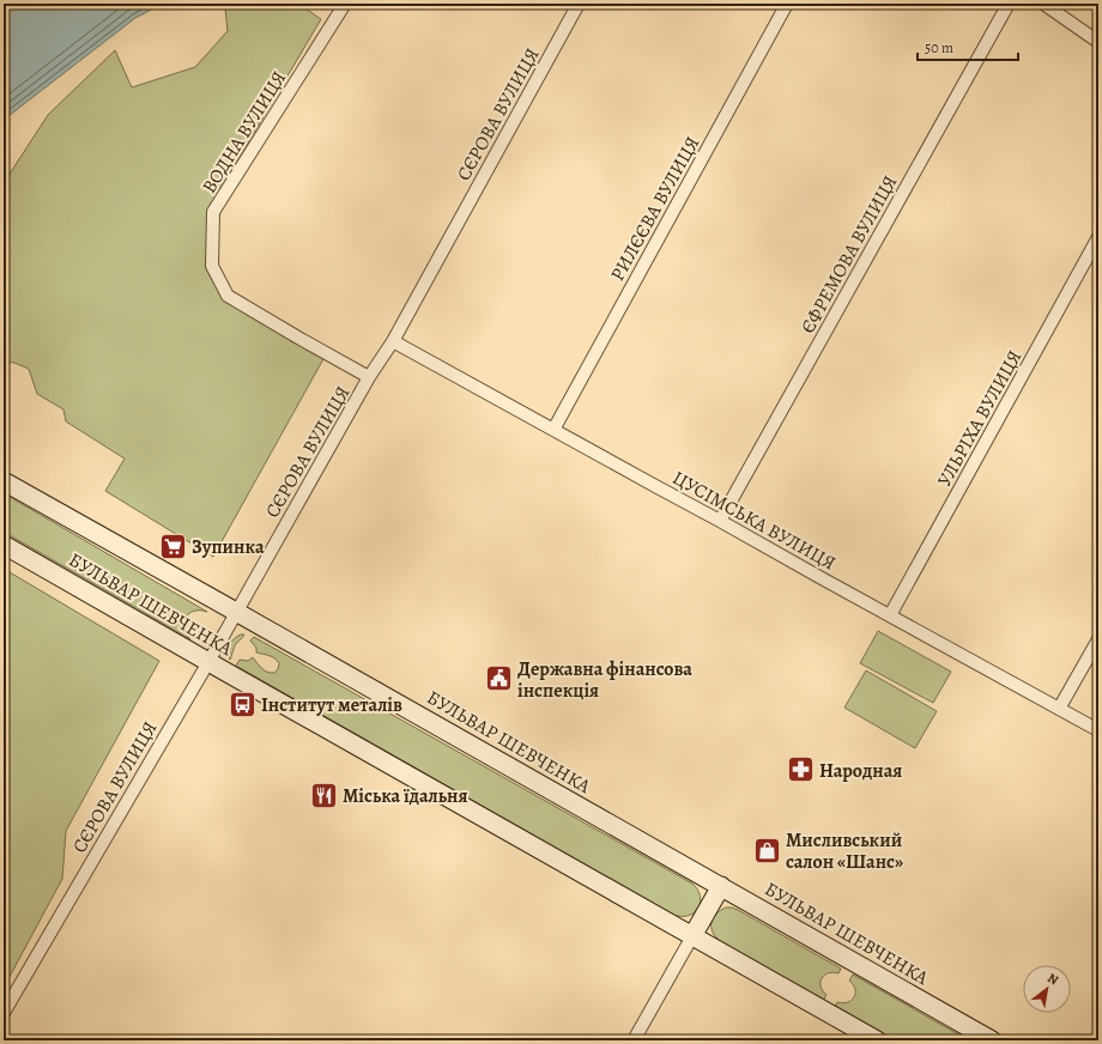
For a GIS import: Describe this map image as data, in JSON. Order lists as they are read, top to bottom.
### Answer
{
  "streets": {
    "main road": ["БУЛЬВАР ШЕВЧЕНКА"],
    "street": [
      "СЄРОВА ВУЛИЦЯ",
      "ВОДНА ВУЛИЦЯ",
      "РИЛЄЄВА ВУЛИЦЯ",
      "ЄФРЕМОВА ВУЛИЦЯ",
      "УЛЬРІХА ВУЛИЦЯ",
      "ЦУСІМСЬКА ВУЛИЦЯ"
    ]
  },
  "crossings": [
    ["СЄРОВА ВУЛИЦЯ", "ВОДНА ВУЛИЦЯ"],
    ["СЄРОВА ВУЛИЦЯ", "ЦУСІМСЬКА ВУЛИЦЯ"],
    ["СЄРОВА ВУЛИЦЯ", "БУЛЬВАР ШЕВЧЕНКА"],
    ["РИЛЄЄВА ВУЛИЦЯ", "ЦУСІМСЬКА ВУЛИЦЯ"],
    ["ЄФРЕМОВА ВУЛИЦЯ", "ЦУСІМСЬКА ВУЛИЦЯ"],
    ["УЛЬРІХА ВУЛИЦЯ", "ЦУСІМСЬКА ВУЛИЦЯ"]
  ],
  "places": {
    "supermarket": ["Зупинка"],
    "public building": ["Державна фінансова інспекція"],
    "bus stop": ["Інститут металів"],
    "pharmacy": ["Народная"],
    "restaurant": ["Міська їдальня"],
    "shop": ["Мисливський салон «Шанс»"]
  },
  "scale_bar": "50 m",
  "north": "top right"
}
